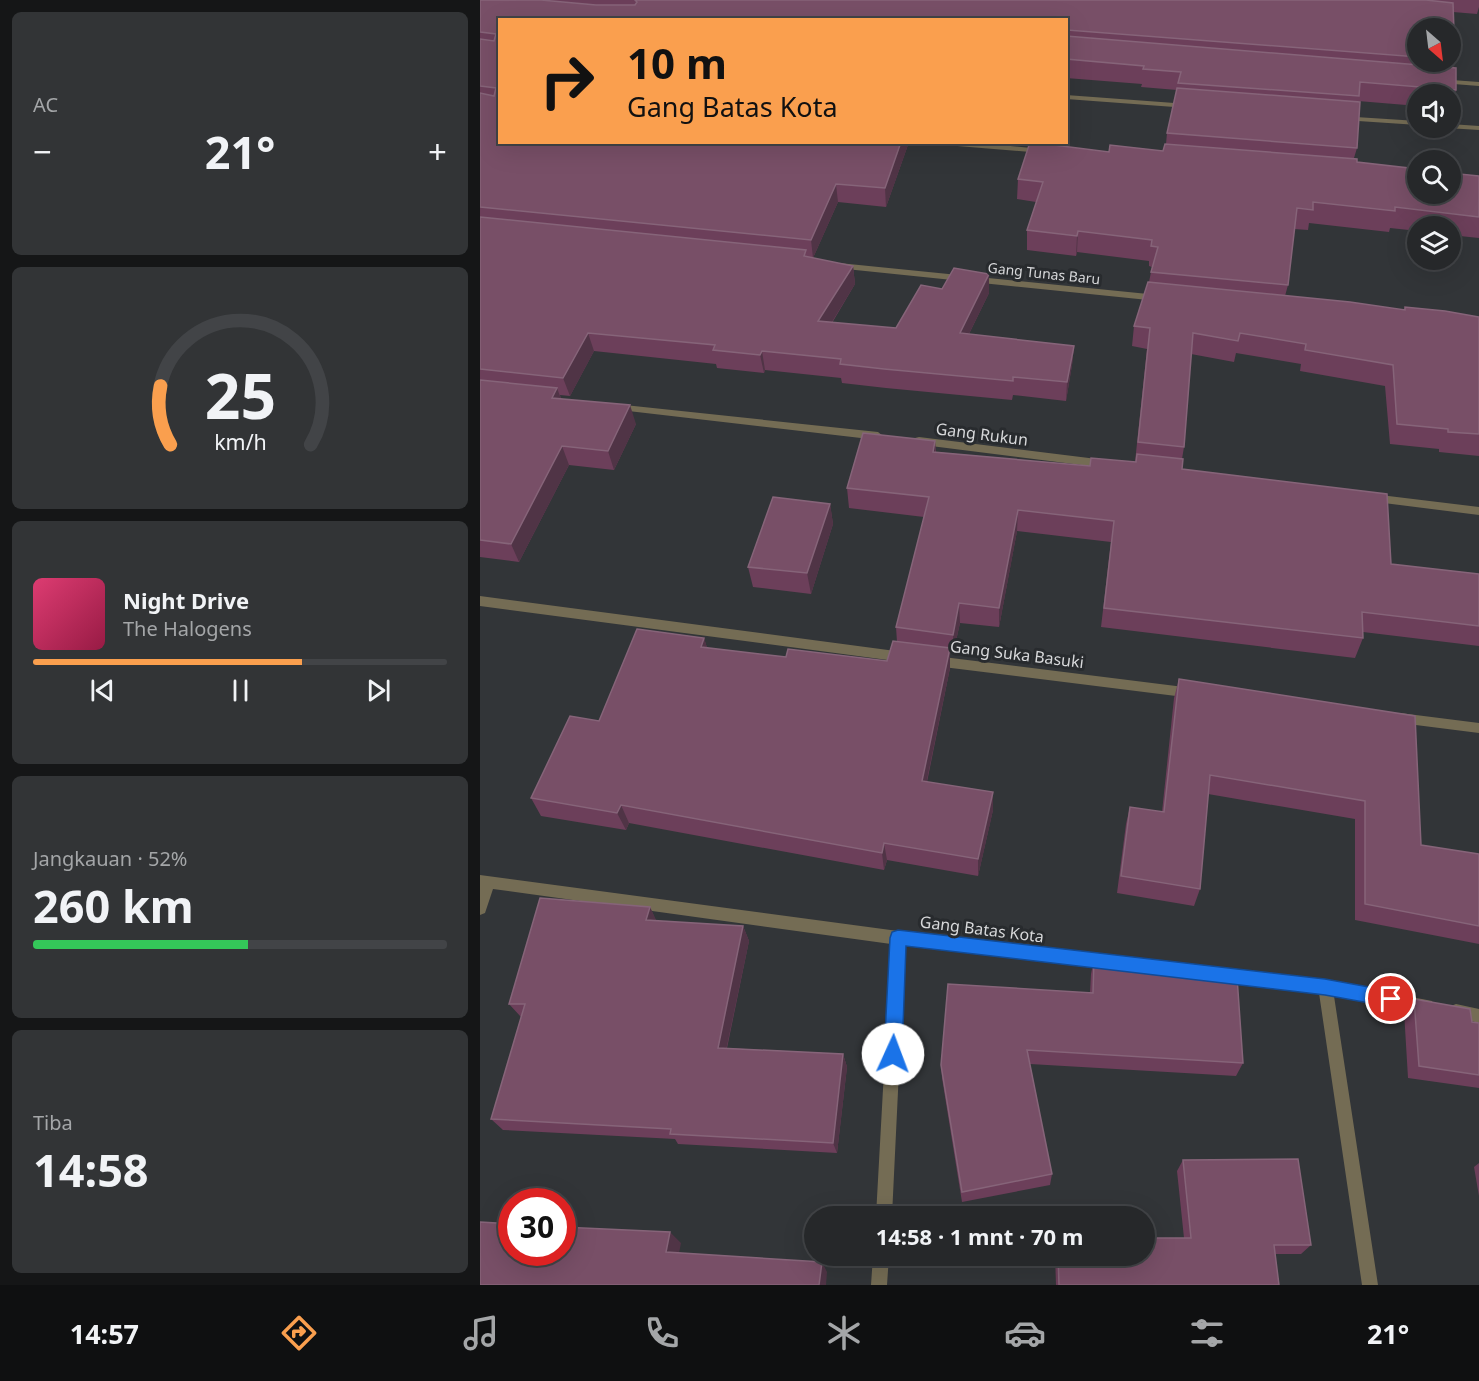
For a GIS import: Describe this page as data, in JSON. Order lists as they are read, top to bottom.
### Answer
{
  "streets": {
    "street": [
      "Gang Tunas Baru",
      "Gang Rukun",
      "Gang Suka Basuki",
      "Gang Batas Kota"
    ]
  },
  "north": "bottom right",
  "page": {
    "tile": [
      "AC",
      ["Jangkauan · 52%", "260 km"],
      ["Tiba", "14:58"]
    ],
    "turn": ["10 m", "Gang Batas Kota"],
    "heat": ["−", "21°", "+"],
    "song": ["Night Drive", "The Halogens"],
    "limit": "30",
    "trip": "14:58 · 1 mnt · 70 m",
    "tabs": ["14:57", "21°"],
    "gauge": ["25", "km/h"]
  }
}
